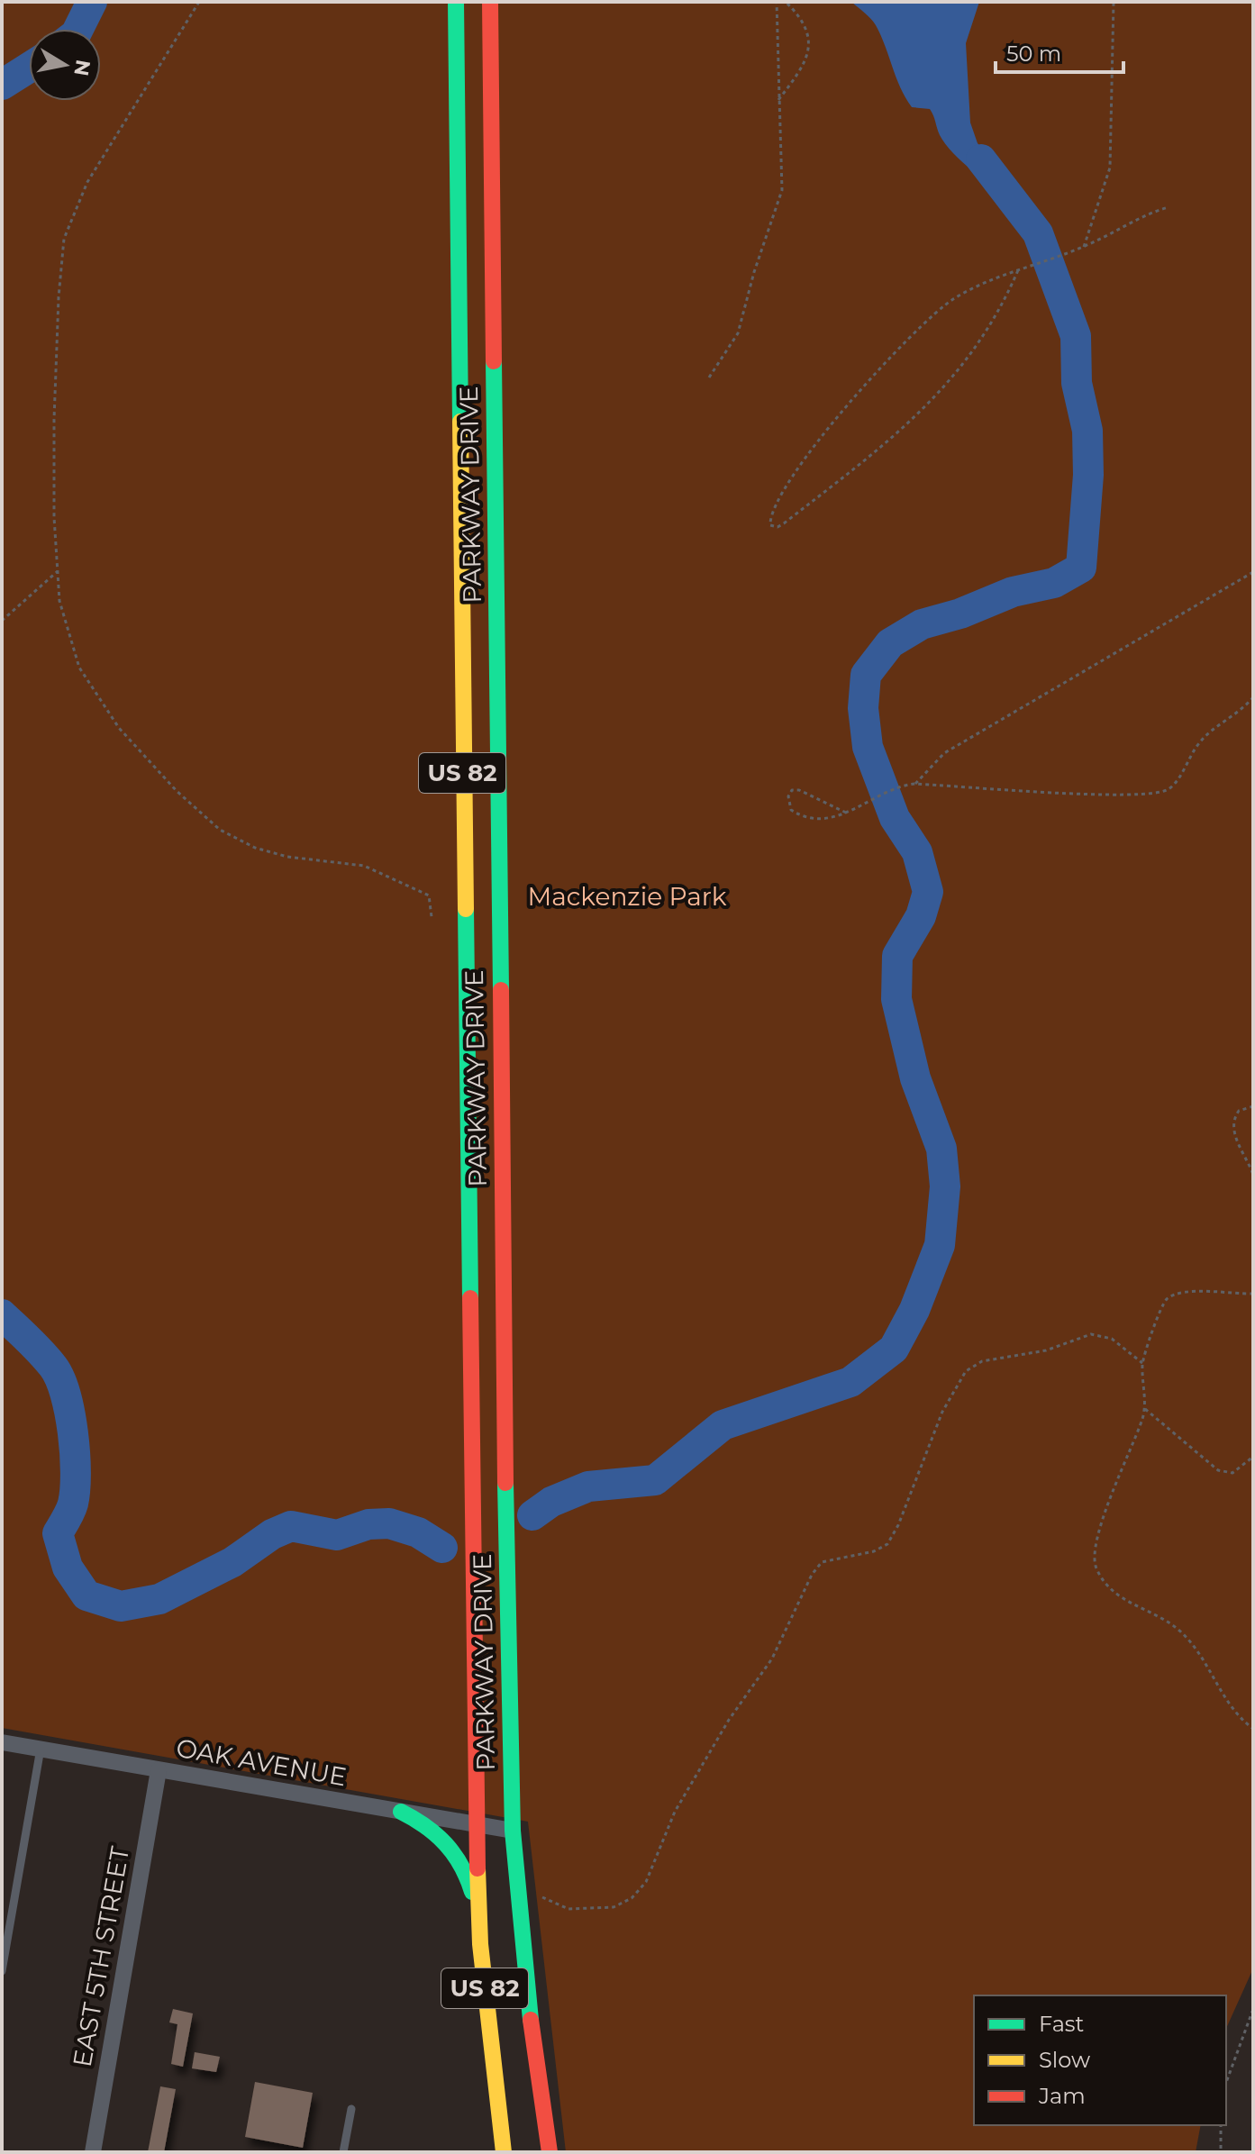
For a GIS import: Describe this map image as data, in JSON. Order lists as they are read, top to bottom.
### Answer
{
  "streets": {
    "highway": ["PARKWAY DRIVE", "US 82"],
    "street": ["OAK AVENUE", "EAST 5TH STREET"]
  },
  "crossings": [
    ["PARKWAY DRIVE", "OAK AVENUE"],
    ["OAK AVENUE", "EAST 5TH STREET"]
  ],
  "parks": ["Mackenzie Park"],
  "legend": ["Fast", "Slow", "Jam"],
  "scale_bar": "50 m",
  "north": "right"
}
